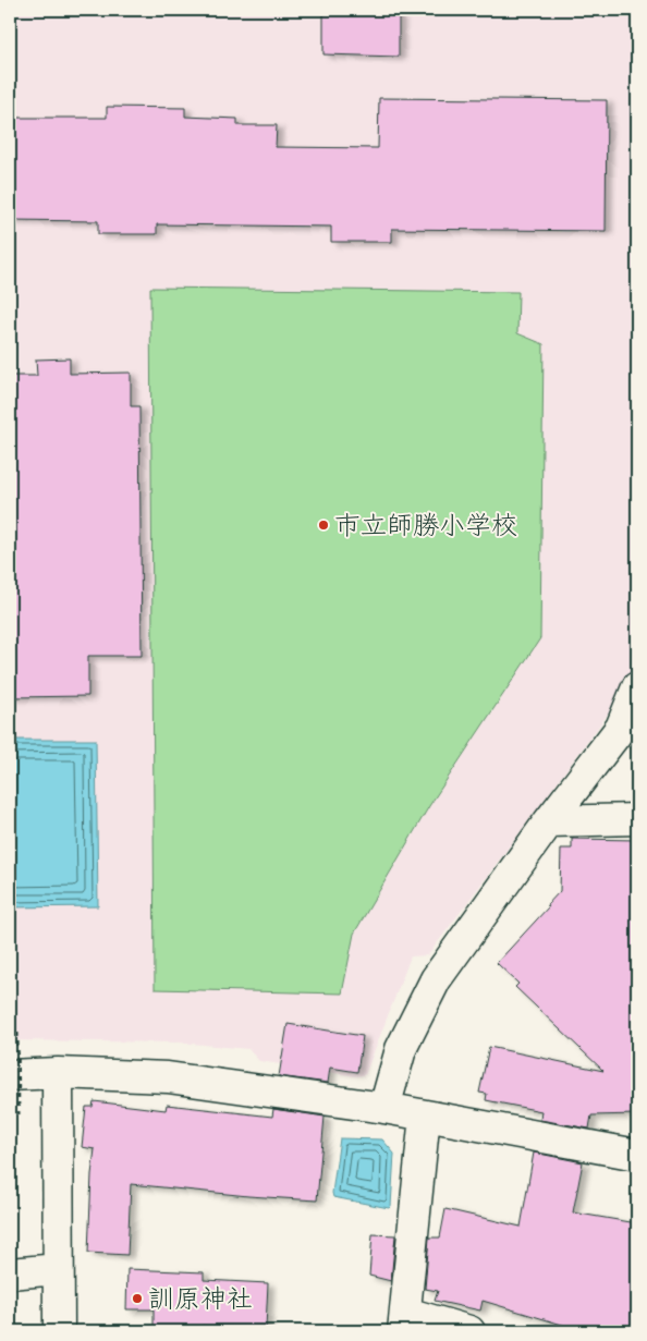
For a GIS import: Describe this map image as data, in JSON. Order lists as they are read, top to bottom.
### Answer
{
  "places": ["市立師勝小学校", "訓原神社"]
}
